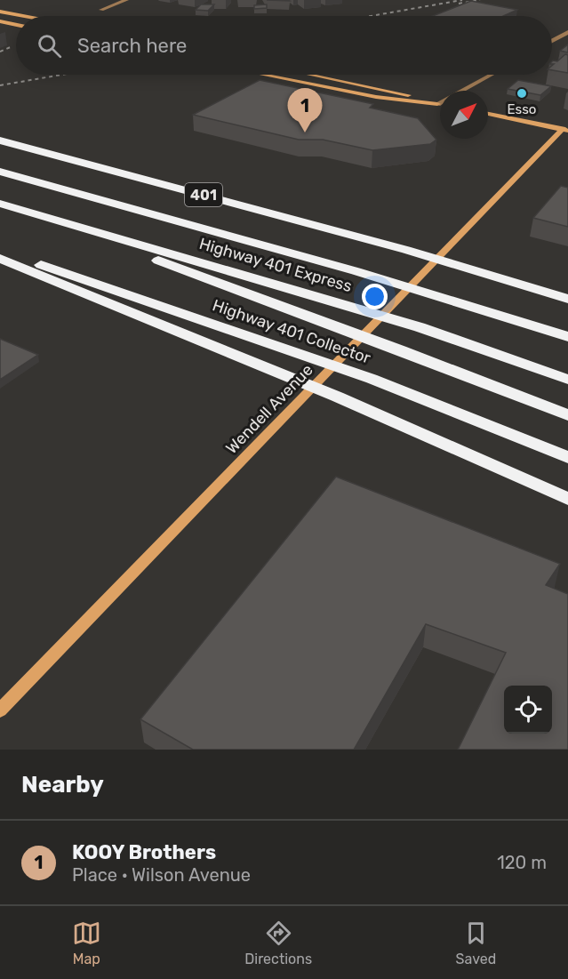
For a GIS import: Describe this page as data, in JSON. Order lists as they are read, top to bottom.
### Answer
{
  "streets": {
    "highway": ["401", "Highway 401 Express", "Highway 401 Collector"],
    "street": ["Wendell Avenue"]
  },
  "places": ["Esso"],
  "north": "top right",
  "page": {
    "search": "Search here",
    "pins": "1",
    "heading": "Nearby",
    "list": [
      {
        "mark": "1",
        "name": "KOOY Brothers",
        "note": "Place · Wilson Avenue",
        "value": "120 m"
      }
    ],
    "nav": ["Map", "Directions", "Saved"]
  }
}
